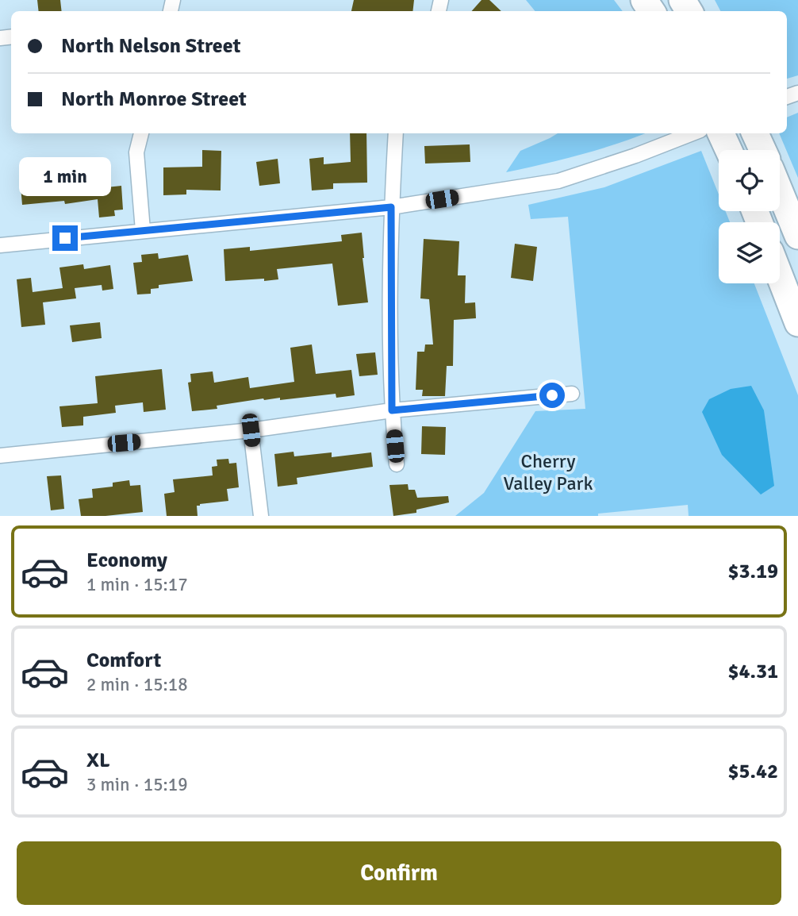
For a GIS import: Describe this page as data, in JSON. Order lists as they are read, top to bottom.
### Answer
{
  "parks": ["Cherry Valley Park"],
  "page": {
    "banner": ["North Nelson Street", "North Monroe Street"],
    "bubble": "1 min",
    "list": [
      {
        "name": "Economy",
        "note": "1 min · 15:17",
        "value": "$3.19"
      },
      {
        "name": "Comfort",
        "note": "2 min · 15:18",
        "value": "$4.31"
      },
      {
        "name": "XL",
        "note": "3 min · 15:19",
        "value": "$5.42"
      }
    ],
    "buttons": "Confirm"
  }
}
